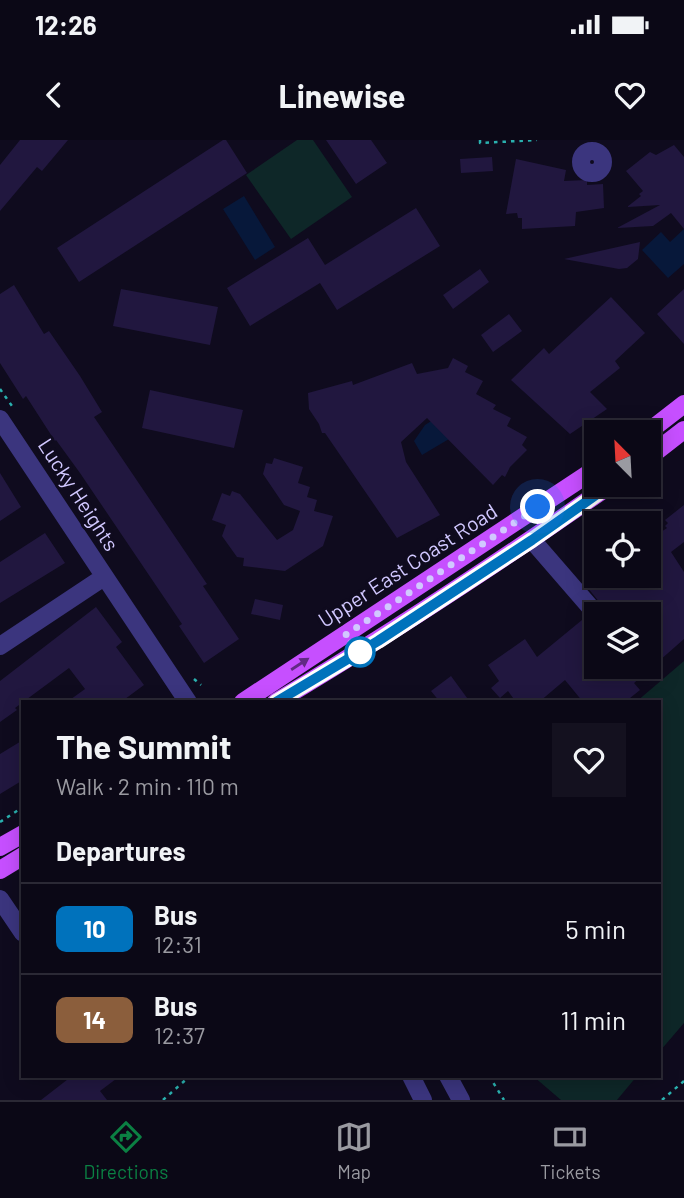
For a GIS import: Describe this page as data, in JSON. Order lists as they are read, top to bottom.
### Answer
{
  "streets": {
    "main road": ["Upper East Coast Road"],
    "street": ["Lucky Heights"]
  },
  "lines": ["bus line 10"],
  "north": "top left",
  "page": {
    "status": "12:26",
    "header": "Linewise",
    "heading": [
      ["The Summit", "Walk · 2 min · 110 m"],
      "Departures"
    ],
    "list": [
      {
        "mark": "10",
        "name": "Bus",
        "note": "12:31",
        "value": "5 min"
      },
      {
        "mark": "14",
        "name": "Bus",
        "note": "12:37",
        "value": "11 min"
      }
    ],
    "tabs": ["Directions", "Map", "Tickets"]
  }
}
